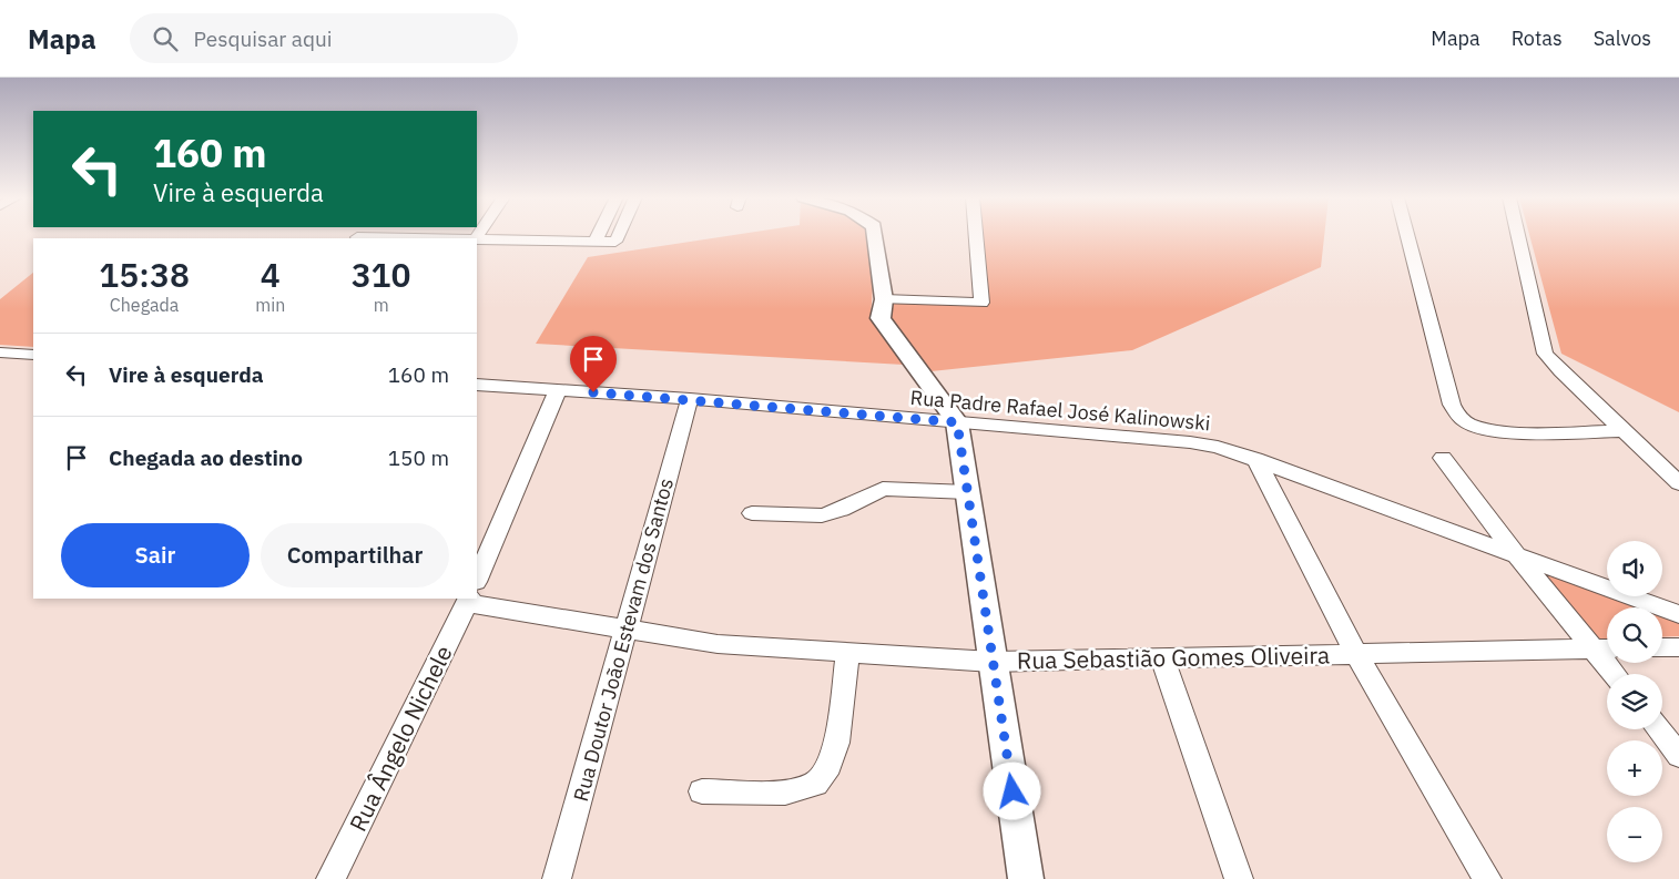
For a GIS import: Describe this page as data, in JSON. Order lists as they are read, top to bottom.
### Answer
{
  "streets": {
    "street": [
      "Rua Padre Rafael José Kalinowski",
      "Rua Doutor João Estevam dos Santos",
      "Rua Sebastião Gomes Oliveira",
      "Rua Ângelo Nichele"
    ]
  },
  "crossings": [
    ["Rua Padre Rafael José Kalinowski", "Rua Doutor João Estevam dos Santos"],
    ["Rua Padre Rafael José Kalinowski", "Rua Ângelo Nichele"],
    ["Rua Doutor João Estevam dos Santos", "Rua Sebastião Gomes Oliveira"]
  ],
  "page": {
    "header": "Mapa",
    "search": "Pesquisar aqui",
    "nav": ["Mapa", "Rotas", "Salvos"],
    "turn": ["160 m", "Vire à esquerda"],
    "eta": [
      "15:38",
      "Chegada",
      "4",
      "min",
      "310",
      "m"
    ],
    "list": [
      {
        "name": "Vire à esquerda",
        "value": "160 m"
      },
      {
        "name": "Chegada ao destino",
        "value": "150 m"
      }
    ],
    "buttons": ["Sair", "Compartilhar"],
    "map_buttons": ["+", "−"]
  }
}
